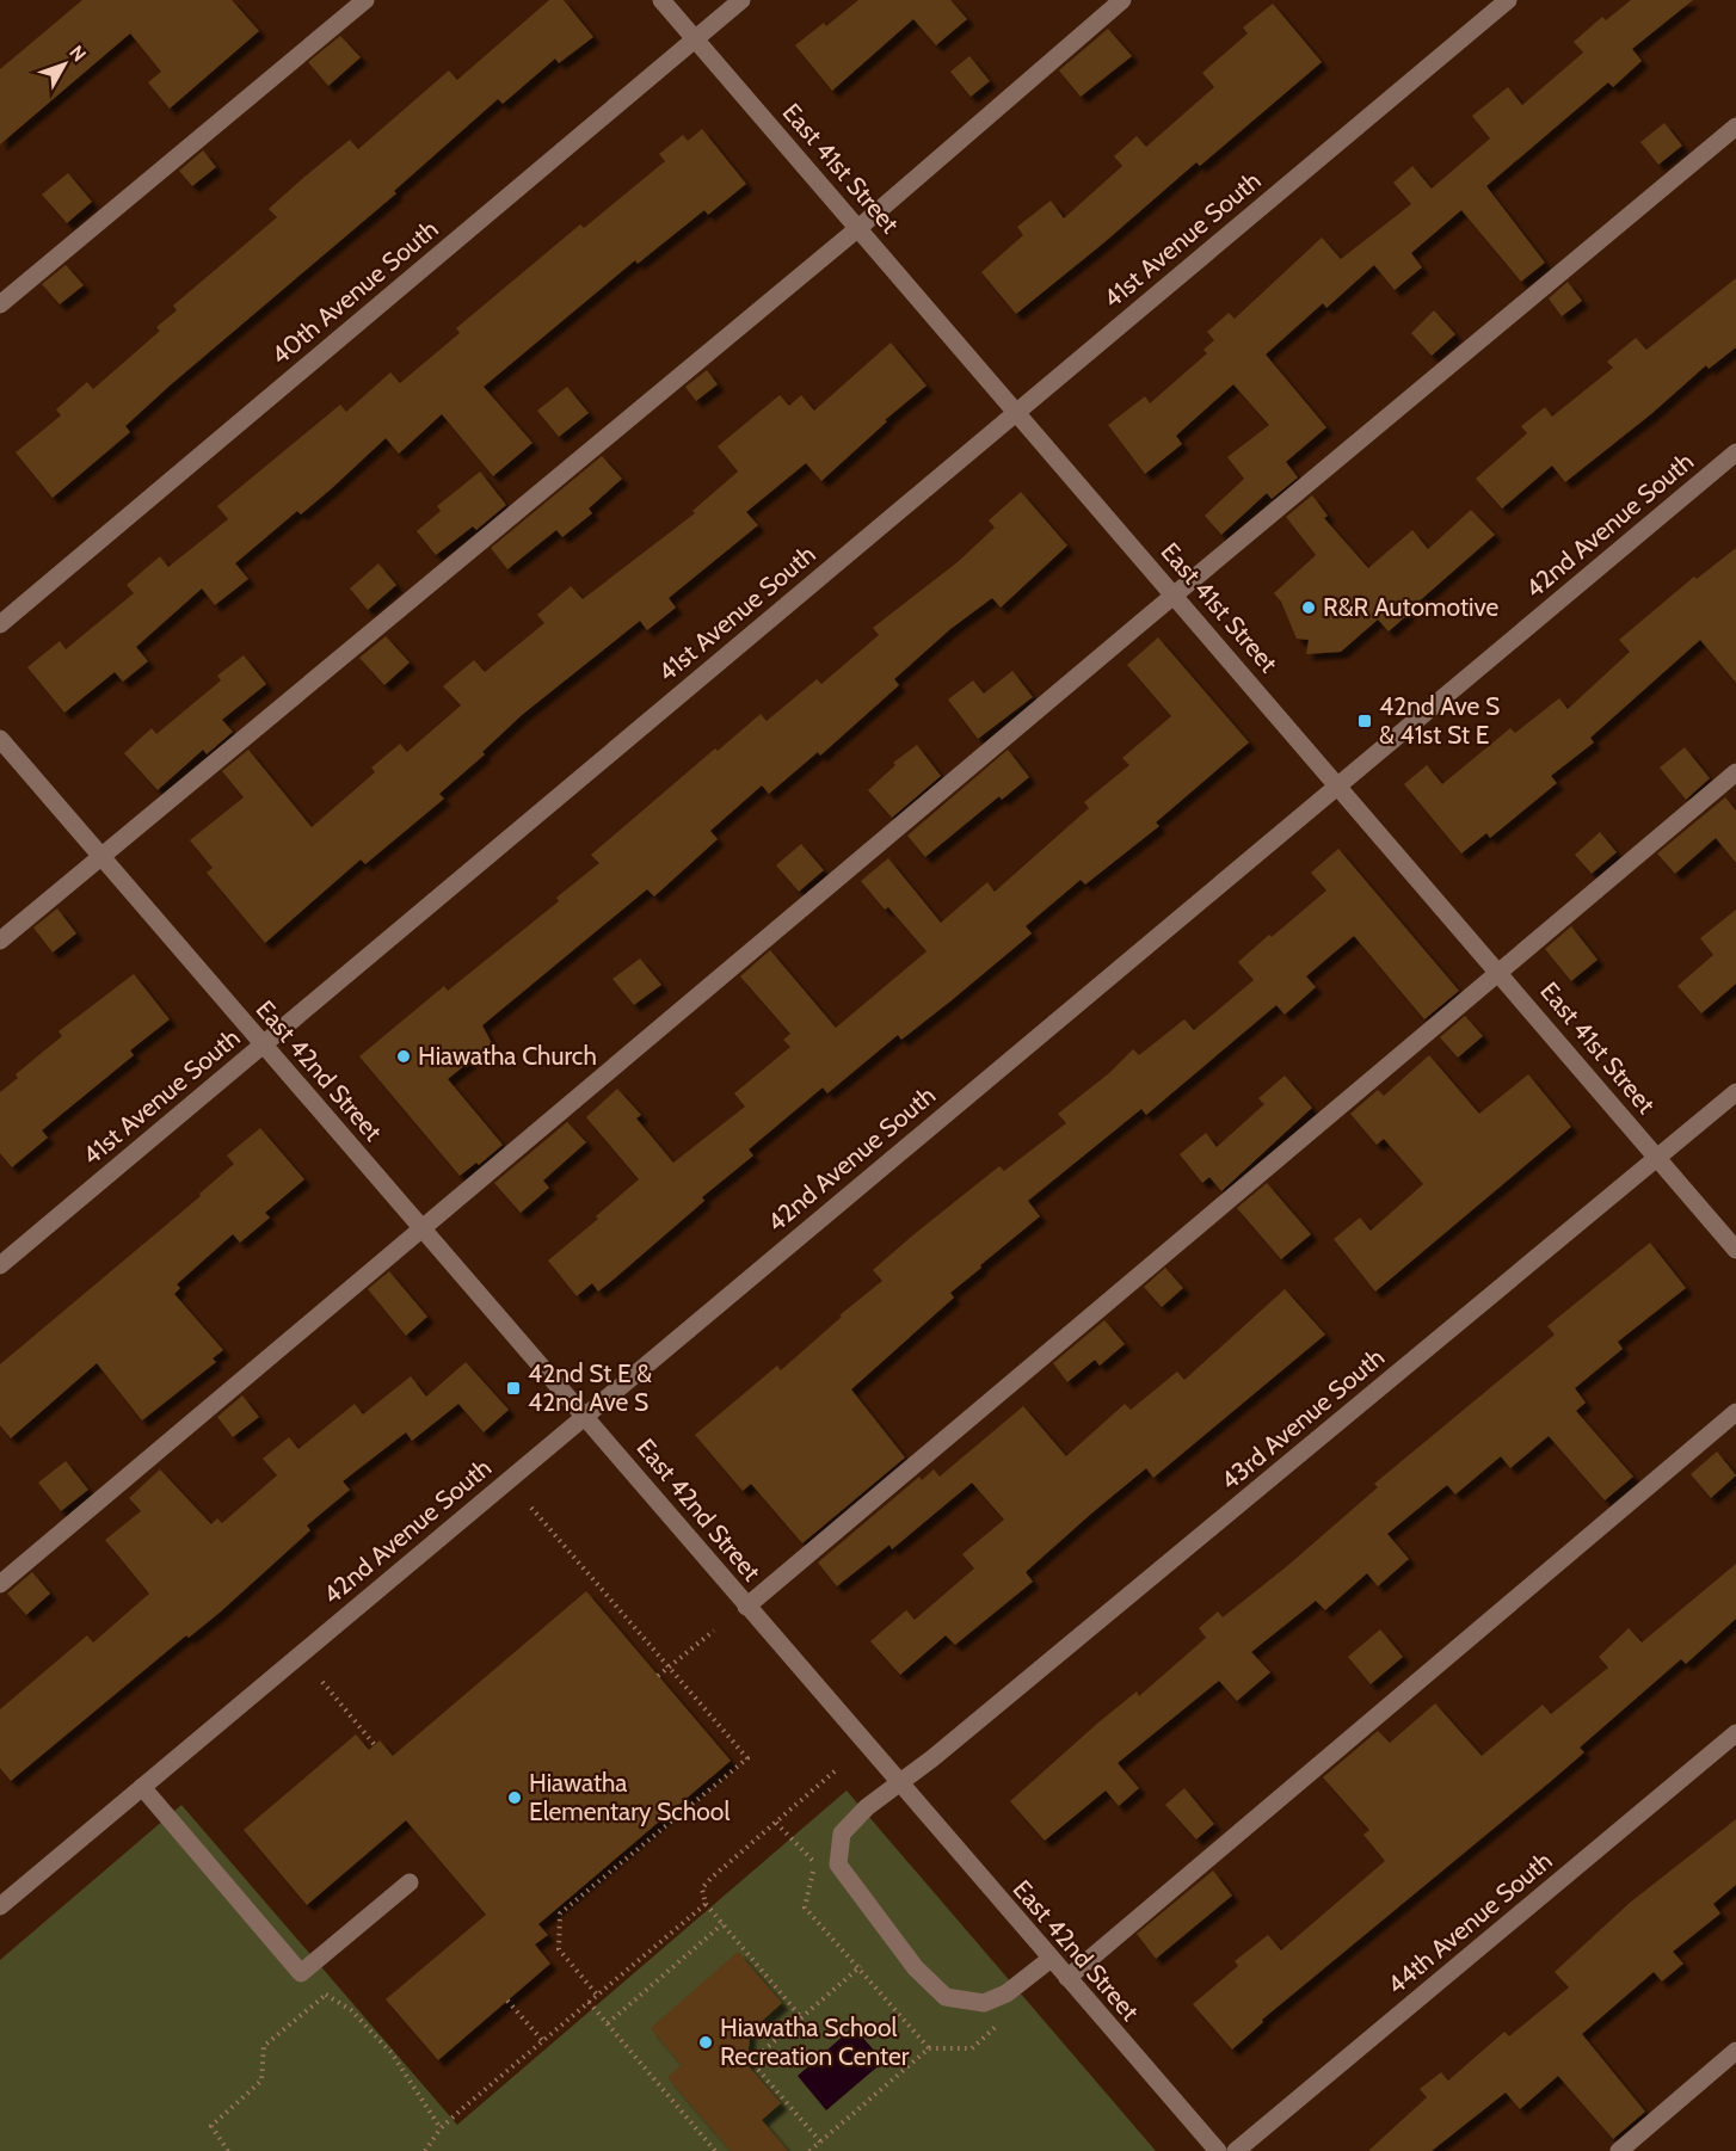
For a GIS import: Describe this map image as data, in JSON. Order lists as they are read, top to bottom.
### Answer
{
  "streets": {
    "street": [
      "East 41st Street",
      "41st Avenue South",
      "40th Avenue South",
      "42nd Avenue South",
      "East 42nd Street",
      "43rd Avenue South",
      "44th Avenue South"
    ]
  },
  "crossings": [
    ["East 41st Street", "41st Avenue South"],
    ["East 41st Street", "40th Avenue South"],
    ["East 41st Street", "42nd Avenue South"],
    ["East 41st Street", "43rd Avenue South"],
    ["41st Avenue South", "East 42nd Street"],
    ["42nd Avenue South", "East 42nd Street"],
    ["East 42nd Street", "43rd Avenue South"]
  ],
  "places": {
    "other": [
      "R&R Automotive",
      "Hiawatha Church",
      "Hiawatha Elementary School",
      "Hiawatha School Recreation Center"
    ],
    "transit": ["42nd Ave S & 41st St E", "42nd St E & 42nd Ave S"]
  },
  "north": "top right"
}
